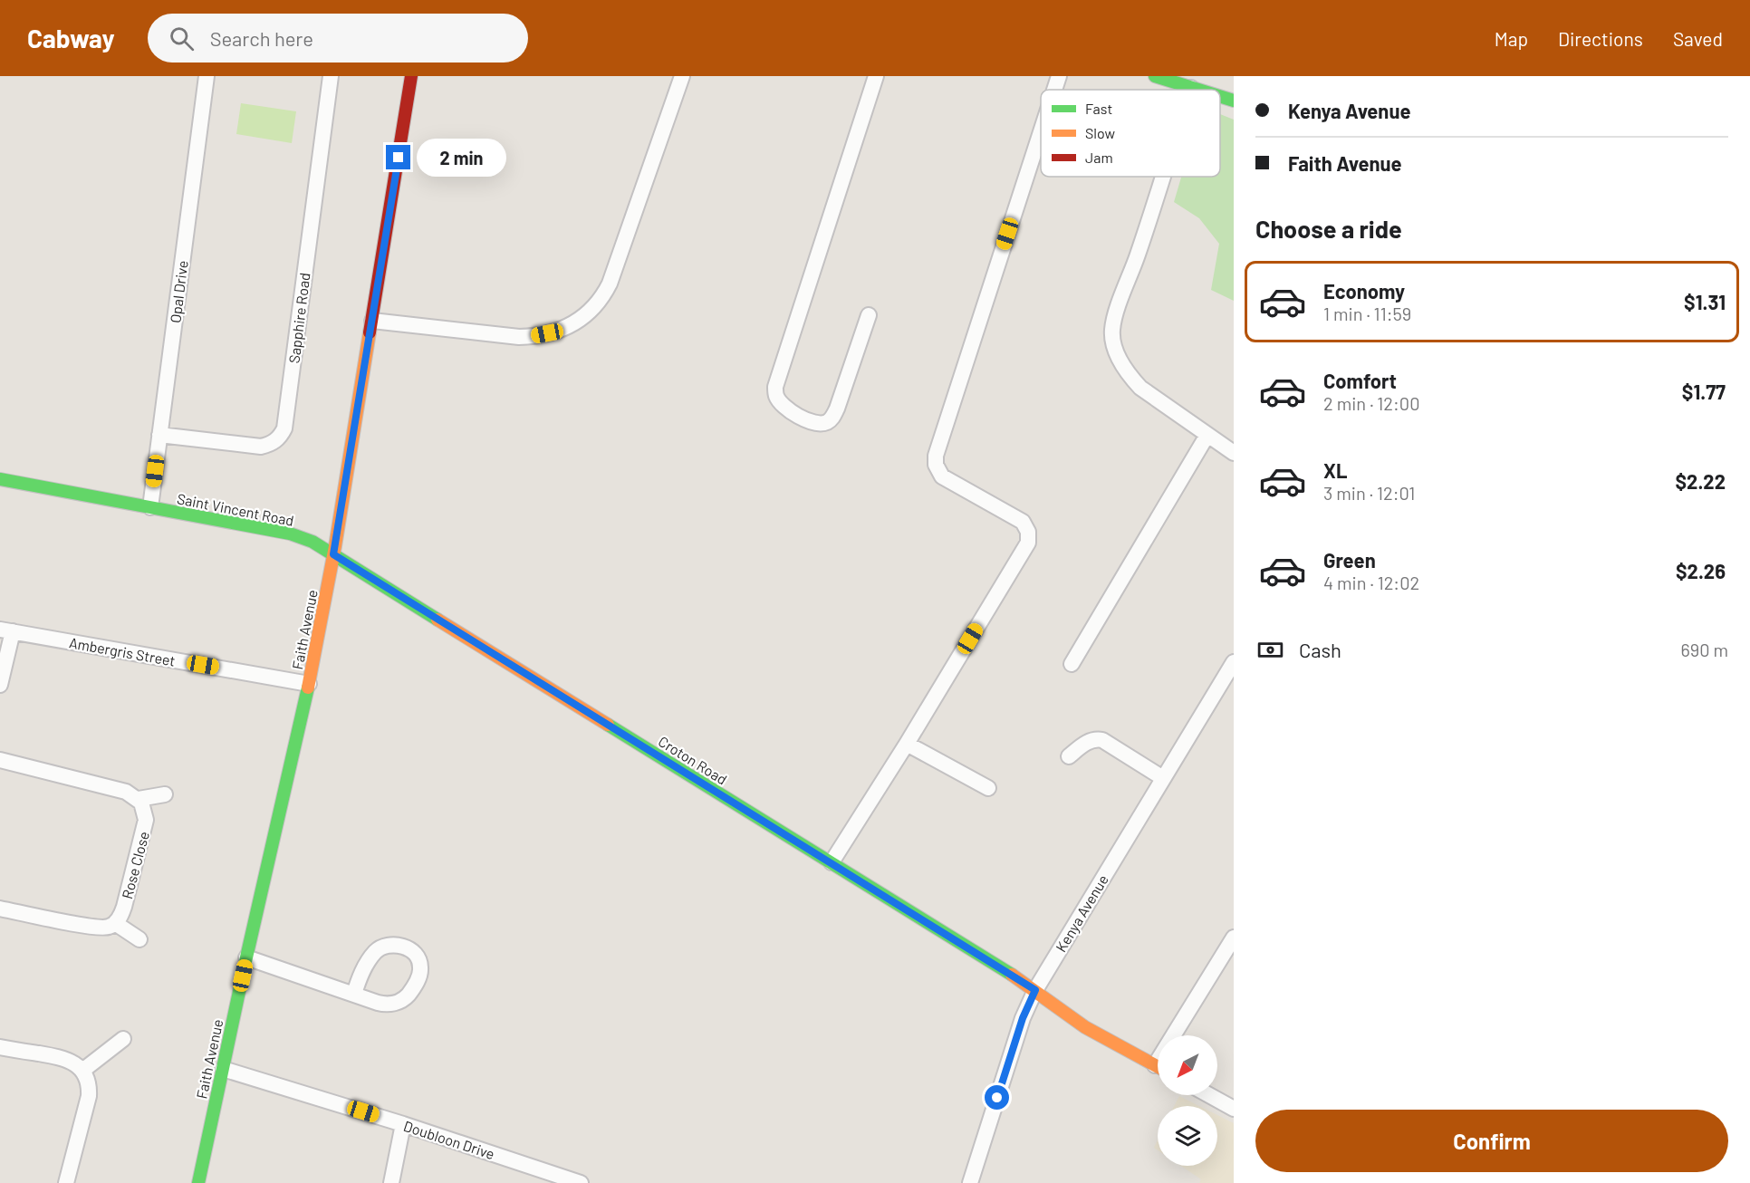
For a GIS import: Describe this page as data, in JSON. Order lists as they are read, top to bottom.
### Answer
{
  "streets": {
    "street": [
      "Opal Drive",
      "Sapphire Road",
      "Saint Vincent Road",
      "Faith Avenue",
      "Ambergris Street",
      "Croton Road",
      "Rose Close",
      "Kenya Avenue",
      "Doubloon Drive"
    ]
  },
  "crossings": [
    ["Opal Drive", "Sapphire Road"],
    ["Opal Drive", "Saint Vincent Road"],
    ["Saint Vincent Road", "Faith Avenue"],
    ["Saint Vincent Road", "Croton Road"],
    ["Faith Avenue", "Ambergris Street"],
    ["Faith Avenue", "Croton Road"],
    ["Faith Avenue", "Doubloon Drive"],
    ["Croton Road", "Kenya Avenue"]
  ],
  "legend": ["Fast", "Slow", "Jam"],
  "north": "bottom left",
  "page": {
    "header": "Cabway",
    "search": "Search here",
    "nav": ["Map", "Directions", "Saved"],
    "banner": ["Kenya Avenue", "Faith Avenue"],
    "bubble": "2 min",
    "heading": "Choose a ride",
    "list": [
      {
        "name": "Economy",
        "note": "1 min · 11:59",
        "value": "$1.31"
      },
      {
        "name": "Comfort",
        "note": "2 min · 12:00",
        "value": "$1.77"
      },
      {
        "name": "XL",
        "note": "3 min · 12:01",
        "value": "$2.22"
      },
      {
        "name": "Green",
        "note": "4 min · 12:02",
        "value": "$2.26"
      }
    ],
    "pay": ["Cash", "690 m"],
    "buttons": "Confirm"
  }
}
